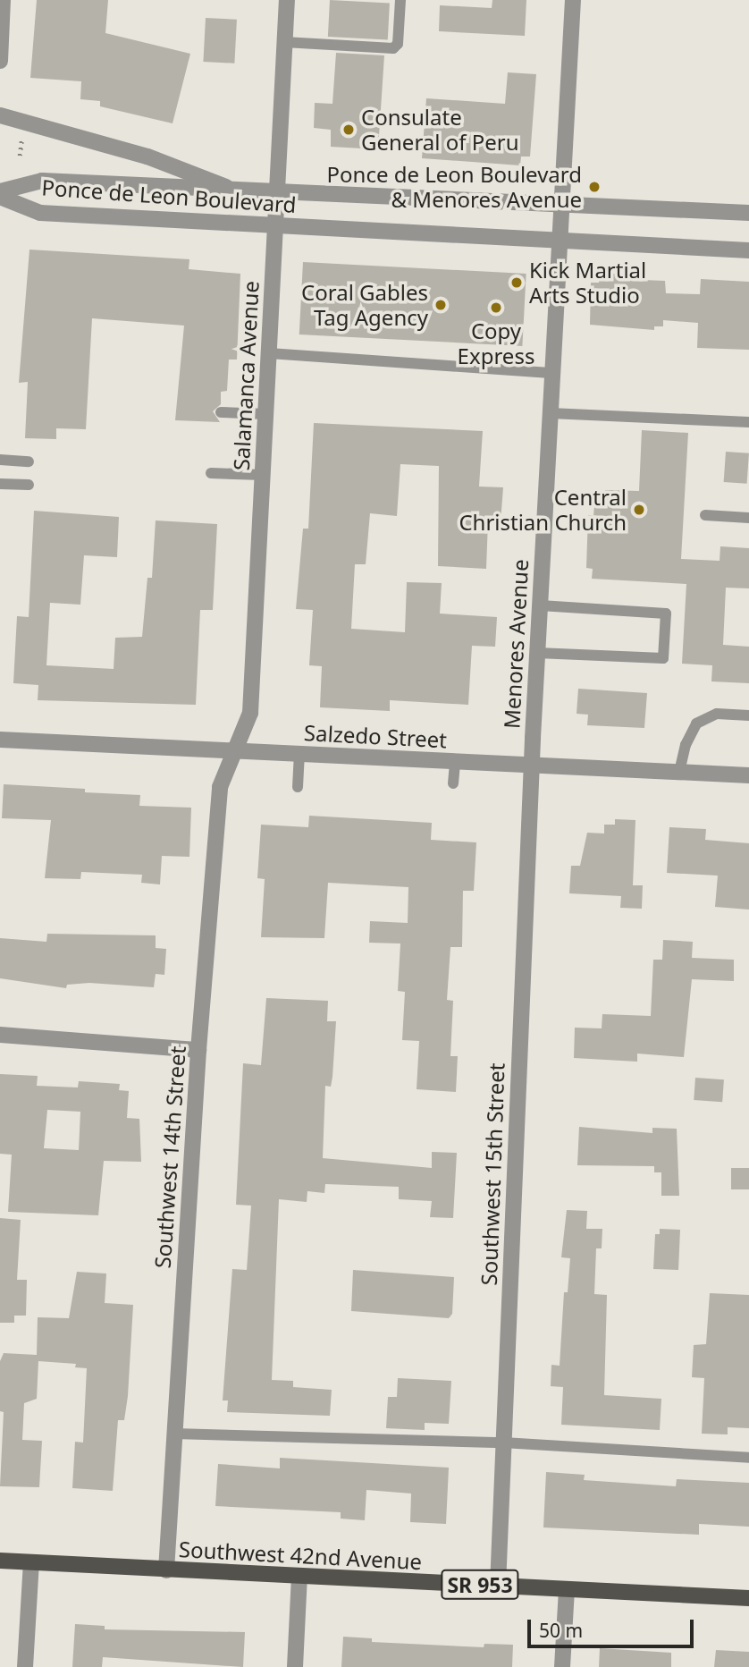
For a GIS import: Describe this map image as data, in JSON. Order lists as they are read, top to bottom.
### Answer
{
  "streets": {
    "main road": ["Southwest 42nd Avenue", "SR 953"],
    "street": [
      "Ponce de Leon Boulevard",
      "Salamanca Avenue",
      "Menores Avenue",
      "Salzedo Street",
      "Southwest 14th Street",
      "Southwest 15th Street"
    ]
  },
  "crossings": [
    ["Ponce de Leon Boulevard", "Salamanca Avenue"],
    ["Ponce de Leon Boulevard", "Menores Avenue"],
    ["Salamanca Avenue", "Salzedo Street"],
    ["Salamanca Avenue", "Southwest 14th Street"],
    ["Menores Avenue", "Salzedo Street"],
    ["Menores Avenue", "Southwest 15th Street"],
    ["Salzedo Street", "Southwest 14th Street"],
    ["Salzedo Street", "Southwest 15th Street"],
    ["Southwest 14th Street", "Southwest 42nd Avenue"],
    ["Southwest 15th Street", "Southwest 42nd Avenue"]
  ],
  "places": [
    "Consulate General of Peru",
    "Ponce de Leon Boulevard & Menores Avenue",
    "Kick Martial Arts Studio",
    "Coral Gables Tag Agency",
    "Copy Express",
    "Central Christian Church"
  ],
  "scale_bar": "50 m"
}
